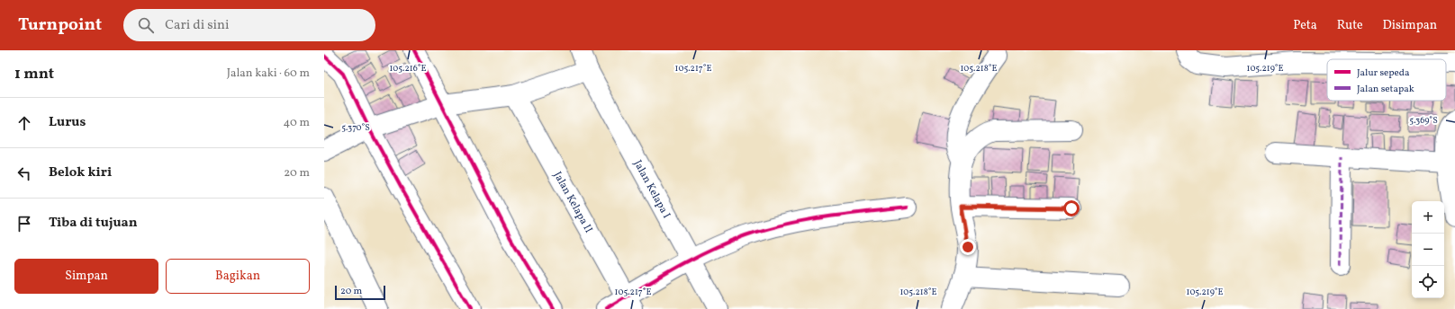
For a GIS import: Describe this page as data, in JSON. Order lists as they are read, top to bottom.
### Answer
{
  "streets": {
    "street": ["Jalan Kelapa I", "Jalan Kelapa II"]
  },
  "legend": ["Jalur sepeda", "Jalan setapak"],
  "scale_bar": "20 m",
  "page": {
    "header": "Turnpoint",
    "search": "Cari di sini",
    "nav": ["Peta", "Rute", "Disimpan"],
    "heading": ["1 mnt", "Jalan kaki · 60 m"],
    "list": [
      ["Lurus", "40 m"],
      ["Belok kiri", "20 m"],
      "Tiba di tujuan"
    ],
    "map_buttons": ["+", "−"],
    "buttons": ["Simpan", "Bagikan"],
    "scale": "20 m"
  },
  "coordinates": [
    "105.216°E",
    "105.217°E",
    "105.218°E",
    "105.219°E",
    "5.369°S",
    "5.370°S"
  ]
}
